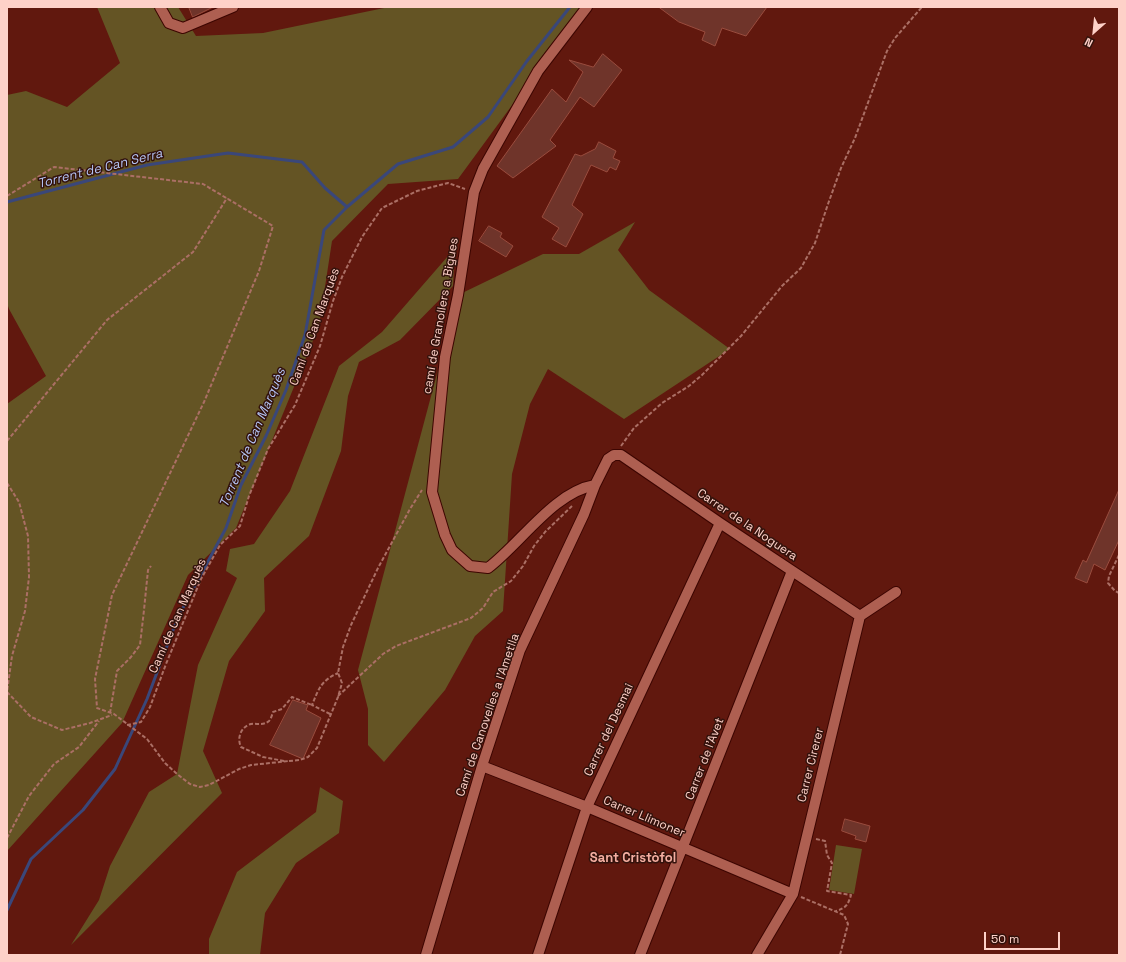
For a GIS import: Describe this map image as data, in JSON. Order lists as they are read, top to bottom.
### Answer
{
  "streets": {
    "street": [
      "camí de Granollers a Bigues",
      "Carrer de la Noguera",
      "Camí de Canovelles a l'Ametlla",
      "Carrer del Desmai",
      "Carrer de l'Avet",
      "Carrer Cirerer",
      "Carrer Llimoner"
    ],
    "path": ["Camí de Can Marquès"]
  },
  "crossings": [
    ["camí de Granollers a Bigues", "Camí de Can Marquès"],
    ["camí de Granollers a Bigues", "Camí de Canovelles a l'Ametlla"],
    ["Carrer de la Noguera", "Camí de Canovelles a l'Ametlla"],
    ["Carrer de la Noguera", "Carrer del Desmai"],
    ["Carrer de la Noguera", "Carrer de l'Avet"],
    ["Carrer de la Noguera", "Carrer Cirerer"],
    ["Camí de Canovelles a l'Ametlla", "Carrer Llimoner"],
    ["Carrer del Desmai", "Carrer Llimoner"],
    ["Carrer de l'Avet", "Carrer Llimoner"],
    ["Carrer Cirerer", "Carrer Llimoner"]
  ],
  "districts": ["Sant Cristòfol"],
  "water": ["Torrent de Can Serra", "Torrent de Can Marquès"],
  "scale_bar": "50 m",
  "north": "bottom left"
}
